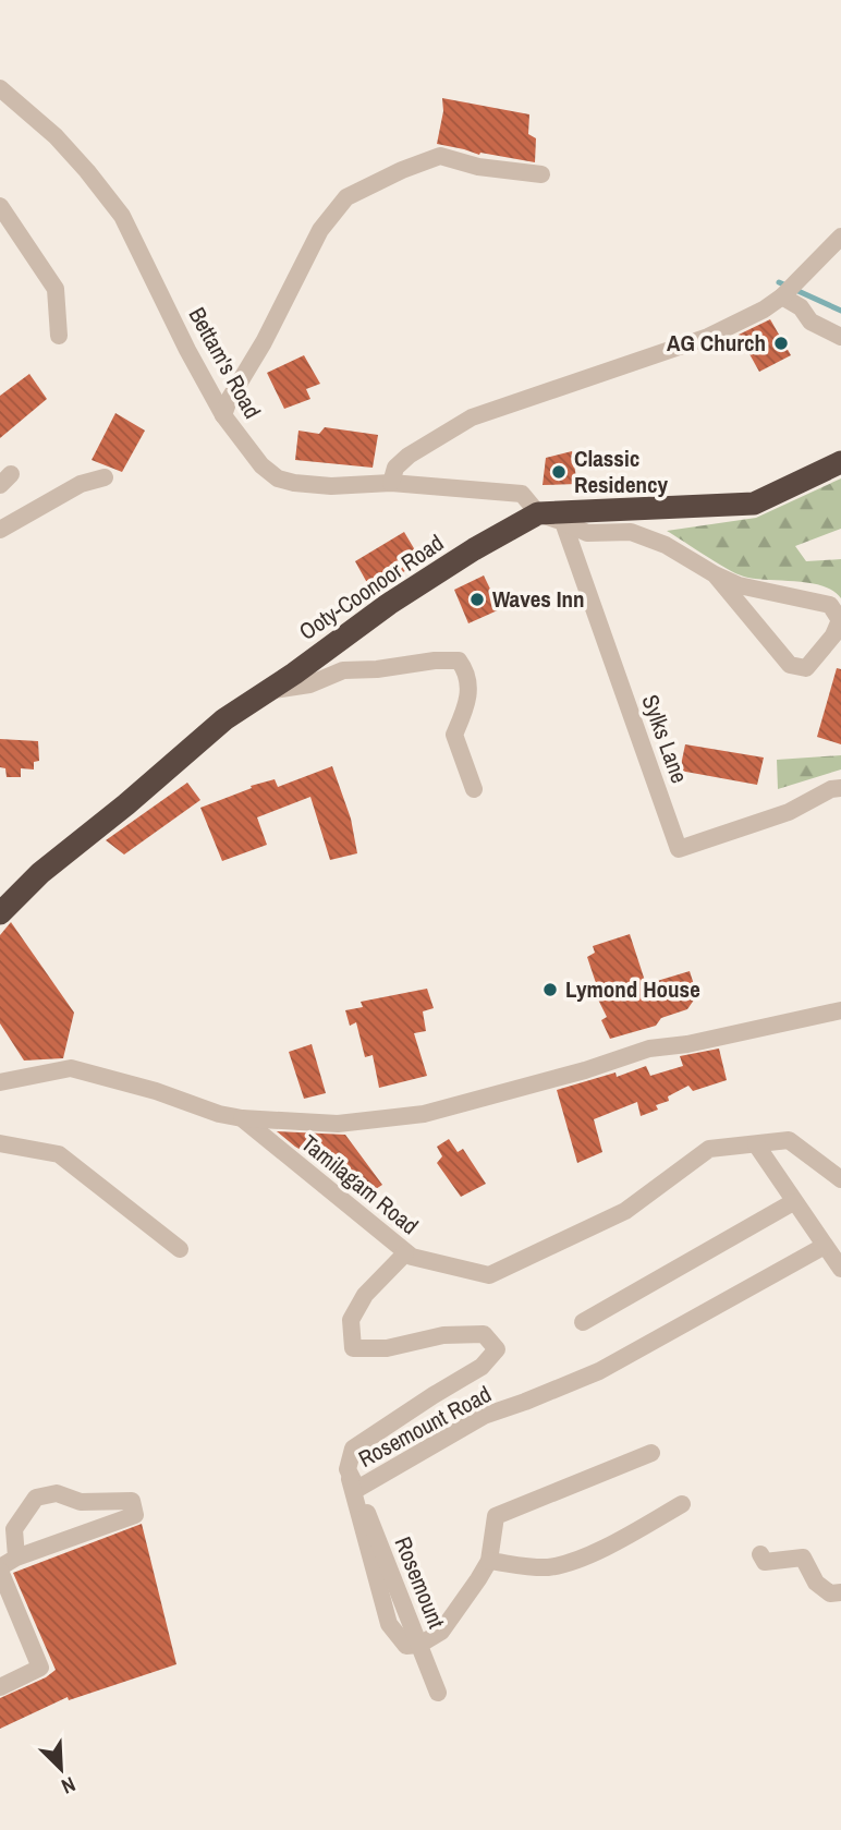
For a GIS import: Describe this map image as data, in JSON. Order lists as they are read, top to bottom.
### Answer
{
  "streets": {
    "highway": ["Ooty-Coonoor Road"],
    "street": [
      "Bettam's Road",
      "Sylks Lane",
      "Tamilagam Road",
      "Rosemount Road",
      "Rosemount"
    ]
  },
  "crossings": [
    ["Bettam's Road", "Ooty-Coonoor Road"],
    ["Tamilagam Road", "Rosemount Road"],
    ["Rosemount Road", "Rosemount"]
  ],
  "places": [
    "AG Church",
    "Classic Residency",
    "Waves Inn",
    "Lymond House"
  ],
  "north": "bottom right"
}
